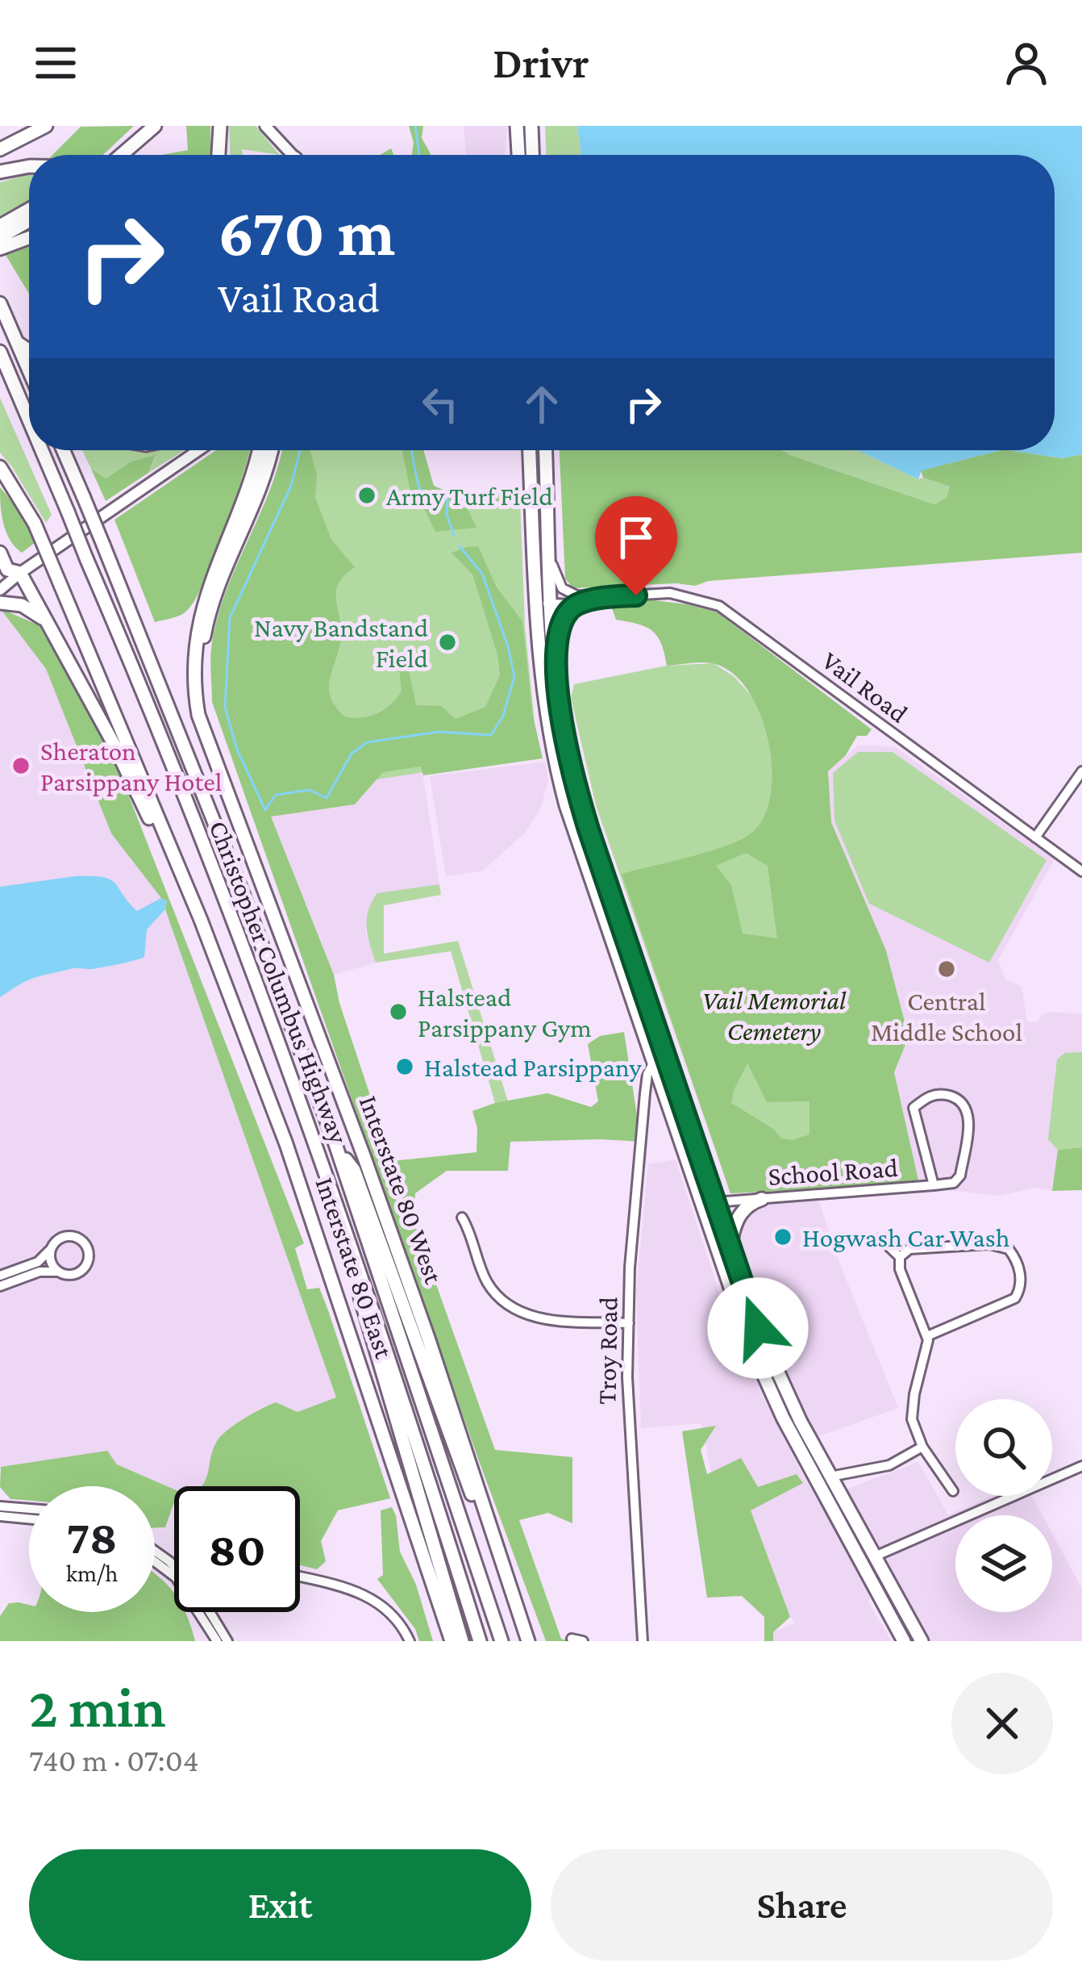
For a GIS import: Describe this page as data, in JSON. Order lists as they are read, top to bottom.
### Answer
{
  "streets": {
    "highway": ["Christopher Columbus Highway", "Interstate 80 West", "Interstate 80 East"],
    "street": ["Vail Road", "School Road", "Troy Road"]
  },
  "parks": ["Vail Memorial Cemetery"],
  "places": [
    "Army Turf Field",
    "Navy Bandstand Field",
    "Sheraton Parsippany Hotel",
    "Central Middle School",
    "Halstead Parsippany Gym",
    "Halstead Parsippany",
    "Hogwash Car Wash"
  ],
  "page": {
    "header": "Drivr",
    "turn": ["670 m", "Vail Road"],
    "speed": "78 km/h",
    "limit": "80",
    "heading": ["2 min", "740 m · 07:04"],
    "buttons": ["Exit", "Share"]
  }
}
